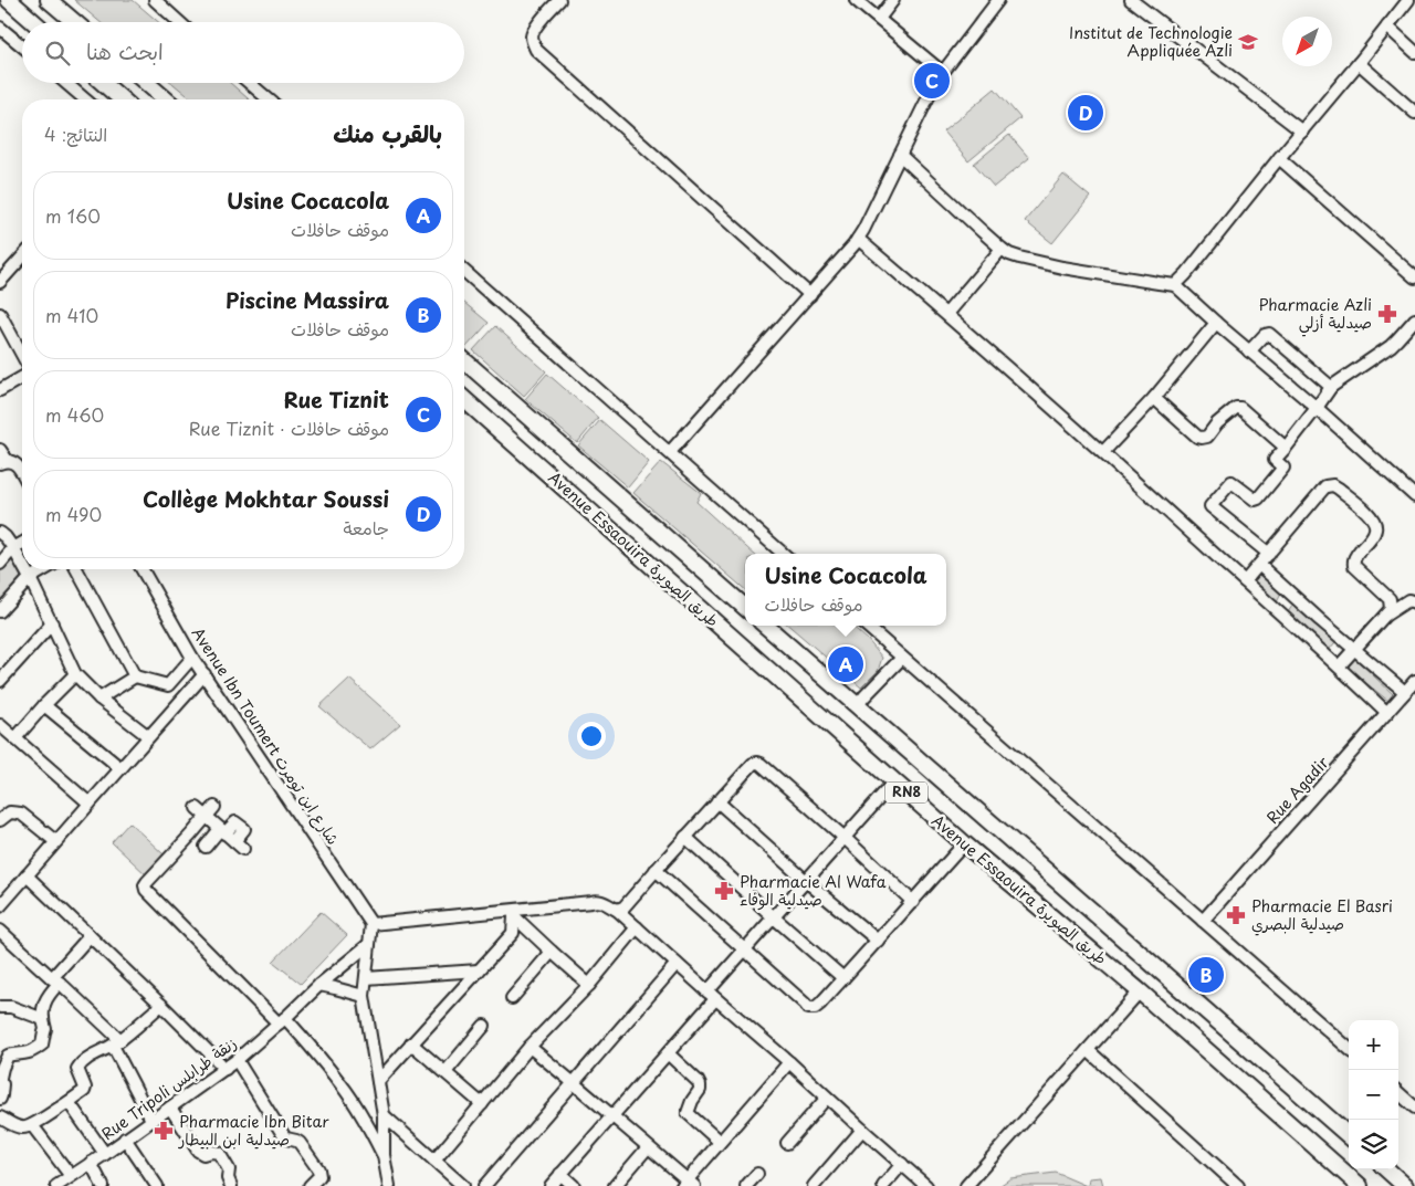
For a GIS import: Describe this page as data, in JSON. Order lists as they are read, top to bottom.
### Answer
{
  "streets": {
    "main road": ["Avenue Essaouira طريق الصويرة", "RN8"],
    "street": ["Avenue Ibn Toumert شارع ابن تومرت", "Rue Agadir", "Rue Tripoli زنقة طرابلس"]
  },
  "places": {
    "school or university": ["Institut de Technologie Appliquée Azli"],
    "pharmacy": [
      "Pharmacie Azli صيدلية أزلي",
      "Pharmacie Al Wafa صيدلية الوفاء",
      "Pharmacie El Basri صيدلية البصري",
      "Pharmacie Ibn Bitar صيدلية ابن البيطار"
    ]
  },
  "north": "bottom left",
  "page": {
    "search": "ابحث هنا",
    "pins": [
      "C",
      "D",
      "A",
      "B"
    ],
    "heading": ["بالقرب منك", "النتائج: 4"],
    "list": [
      {
        "mark": "A",
        "name": "Usine Cocacola",
        "note": "موقف حافلات",
        "value": "160 m"
      },
      {
        "mark": "B",
        "name": "Piscine Massira",
        "note": "موقف حافلات",
        "value": "410 m"
      },
      {
        "mark": "C",
        "name": "Rue Tiznit",
        "note": "موقف حافلات · Rue Tiznit",
        "value": "460 m"
      },
      {
        "mark": "D",
        "name": "Collège Mokhtar Soussi",
        "note": "جامعة",
        "value": "490 m"
      }
    ],
    "popup": ["Usine Cocacola", "موقف حافلات"],
    "map_buttons": ["+", "−"]
  }
}
